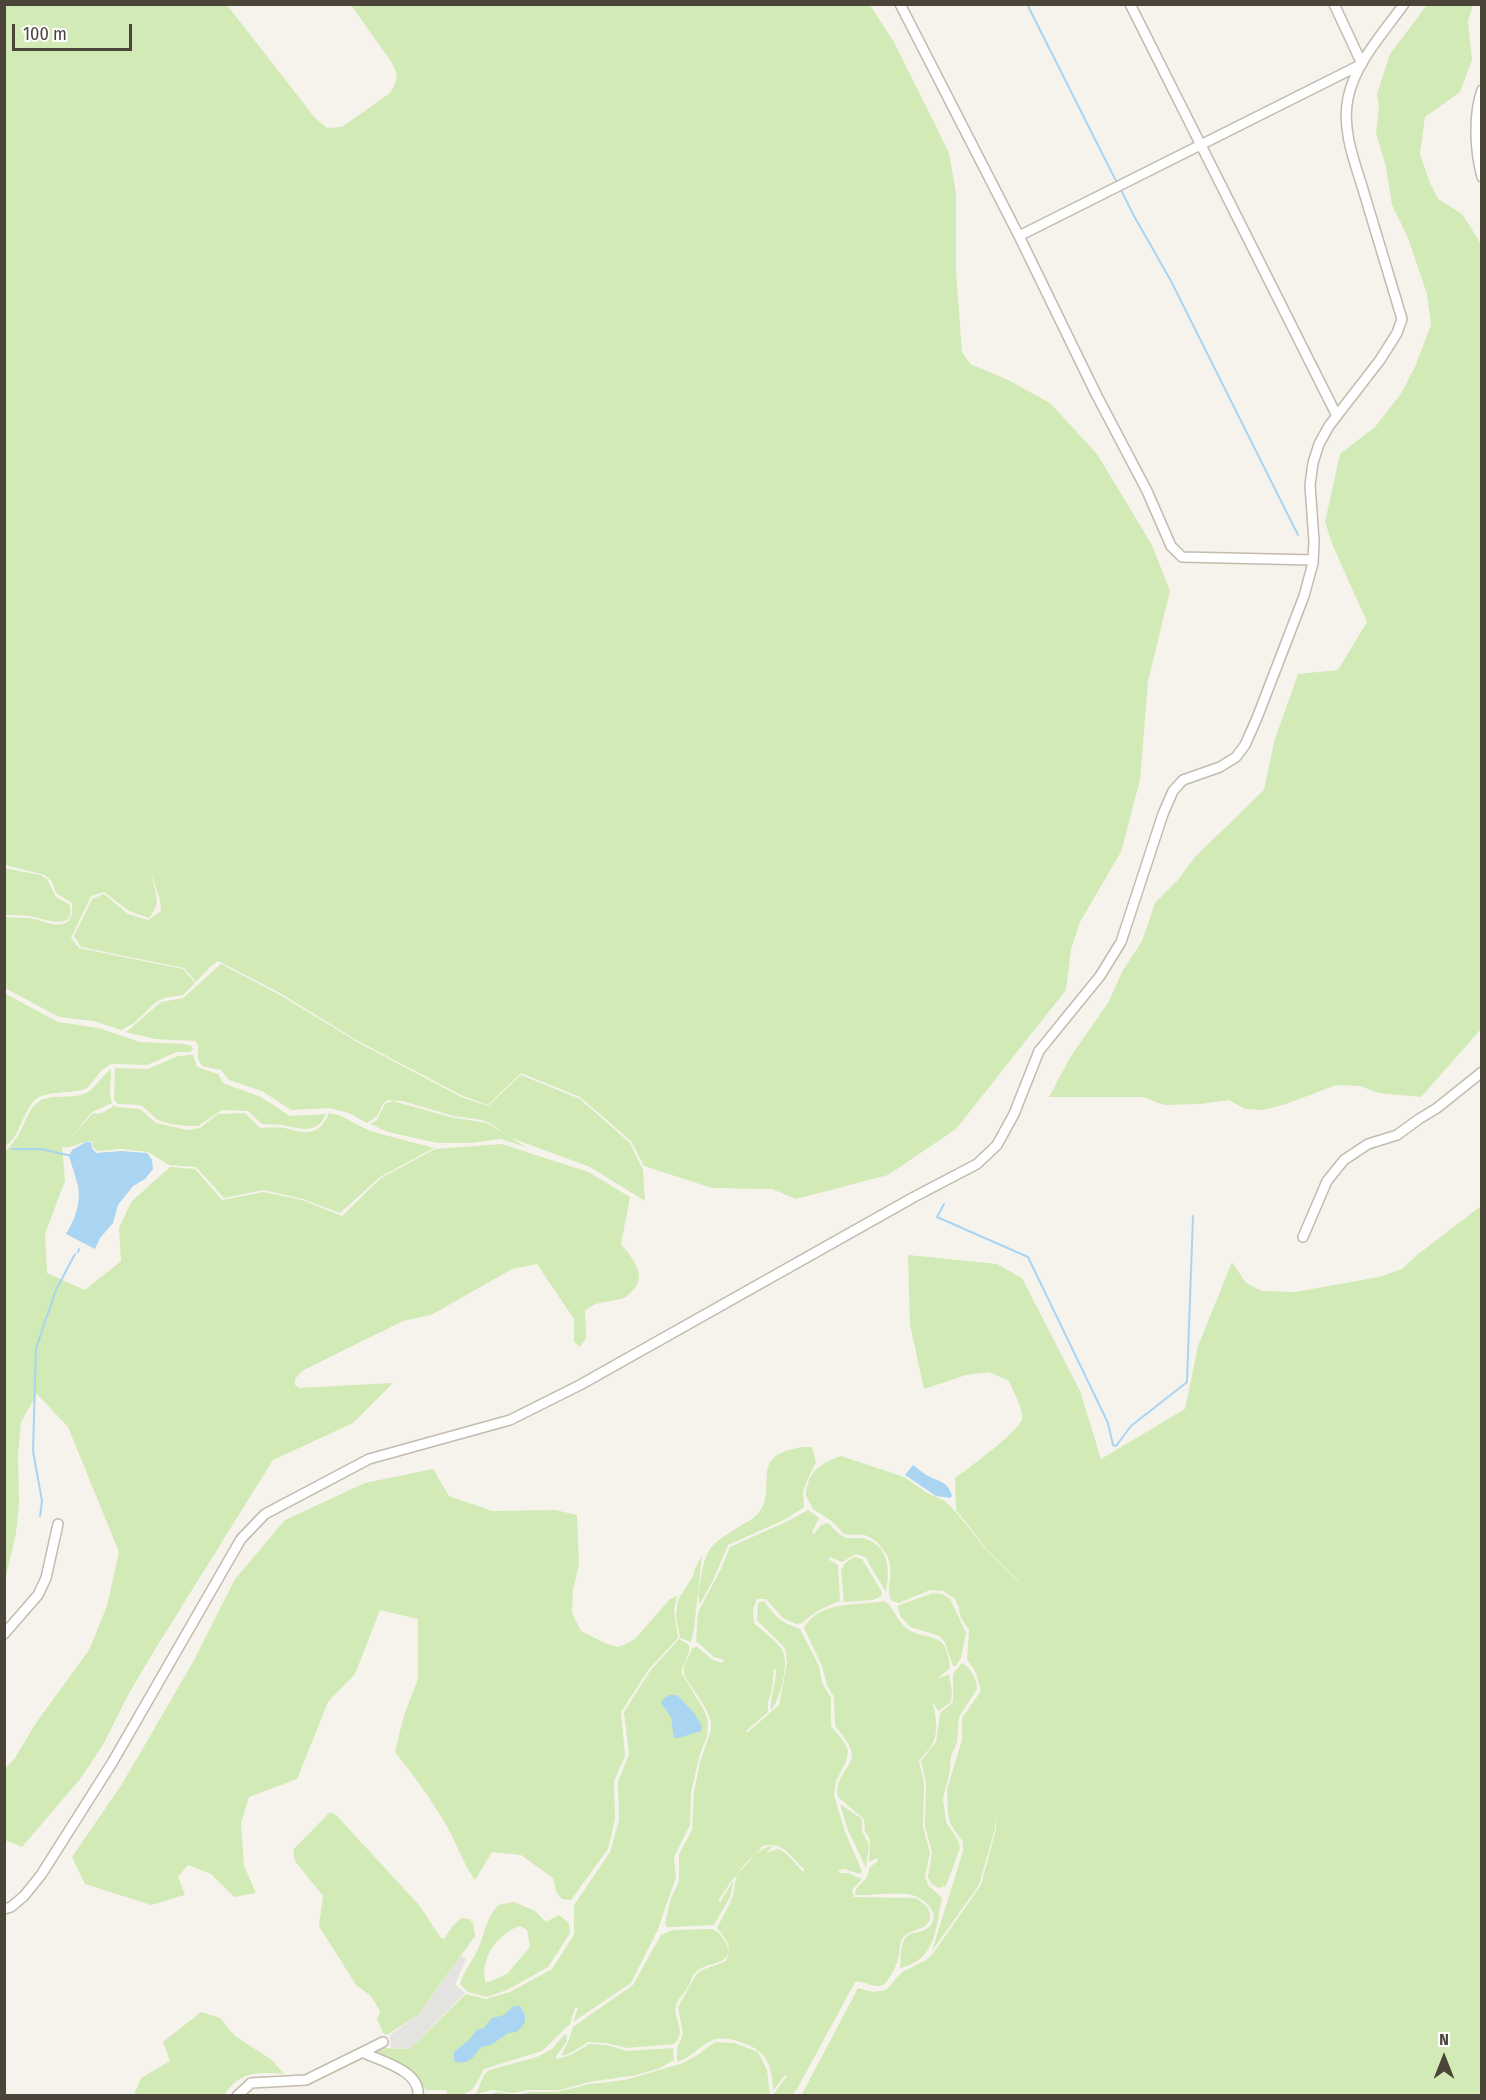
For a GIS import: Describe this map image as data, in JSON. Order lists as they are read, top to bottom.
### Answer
{
  "scale_bar": "100 m",
  "north": "top"
}
